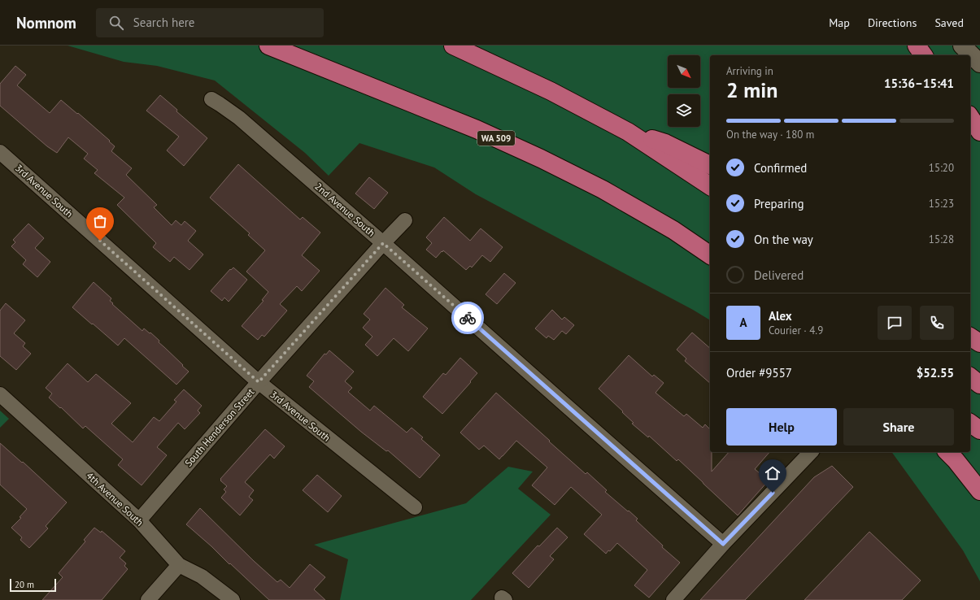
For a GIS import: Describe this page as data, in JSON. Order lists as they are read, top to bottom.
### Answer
{
  "streets": {
    "highway": ["WA 509"],
    "street": [
      "3rd Avenue South",
      "2nd Avenue South",
      "South Henderson Street",
      "4th Avenue South"
    ]
  },
  "crossings": [
    ["3rd Avenue South", "South Henderson Street"],
    ["2nd Avenue South", "South Henderson Street"],
    ["South Henderson Street", "4th Avenue South"]
  ],
  "scale_bar": "20 m",
  "north": "bottom right",
  "page": {
    "header": "Nomnom",
    "search": "Search here",
    "nav": ["Map", "Directions", "Saved"],
    "heading": ["2 min", "Arriving in", "15:36–15:41"],
    "panel": [
      "Alex",
      "Courier · 4.9",
      "Order #9557",
      "$52.55"
    ],
    "bar": "On the way · 180 m",
    "list": [
      ["Confirmed", "15:20"],
      ["Preparing", "15:23"],
      ["On the way", "15:28"],
      "Delivered"
    ],
    "round": "A",
    "buttons": ["Help", "Share"],
    "scale": "20 m"
  }
}
